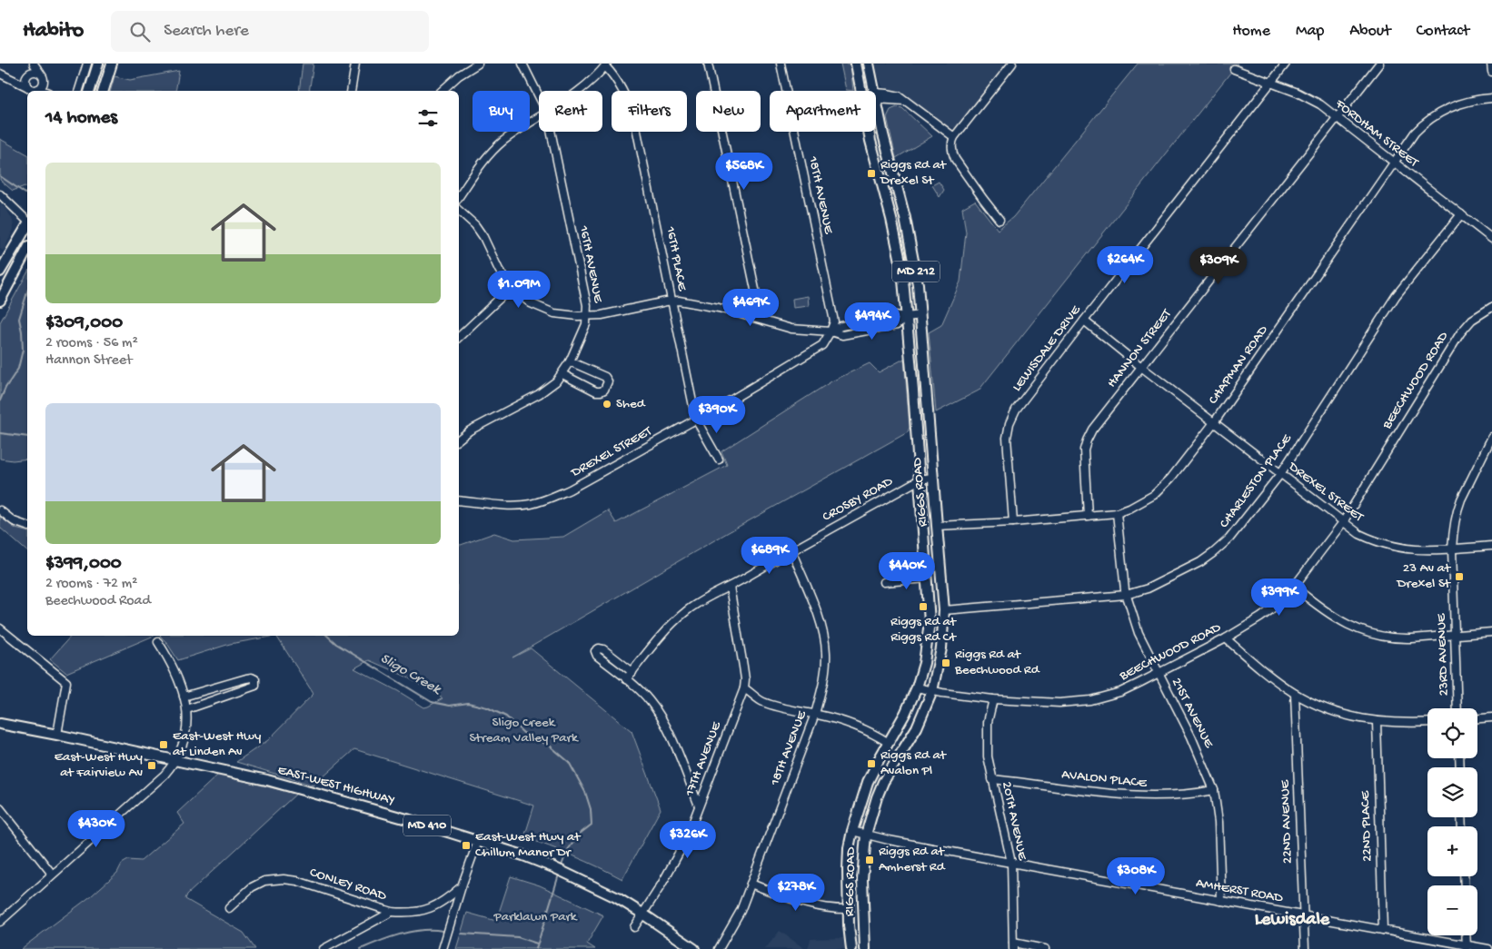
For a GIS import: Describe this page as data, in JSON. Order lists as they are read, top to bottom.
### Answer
{
  "streets": {
    "main road": [
      "MD 212",
      "RIGGS ROAD",
      "EAST-WEST HIGHWAY",
      "MD 410"
    ],
    "street": [
      "FORDHAM STREET",
      "18TH AVENUE",
      "16TH PLACE",
      "16TH AVENUE",
      "LEWISDALE DRIVE",
      "HANNON STREET",
      "CHAPMAN ROAD",
      "BEECHWOOD ROAD",
      "DREXEL STREET",
      "CHARLESTON PLACE",
      "CROSBY ROAD",
      "23RD AVENUE",
      "21ST AVENUE",
      "17TH AVENUE",
      "AVALON PLACE",
      "20TH AVENUE",
      "22ND AVENUE",
      "22ND PLACE",
      "CONLEY ROAD",
      "AMHERST ROAD"
    ]
  },
  "crossings": [
    ["FORDHAM STREET", "LEWISDALE DRIVE"],
    ["FORDHAM STREET", "HANNON STREET"],
    ["FORDHAM STREET", "CHAPMAN ROAD"],
    ["FORDHAM STREET", "CHARLESTON PLACE"],
    ["18TH AVENUE", "DREXEL STREET"],
    ["18TH AVENUE", "CROSBY ROAD"],
    ["16TH PLACE", "DREXEL STREET"],
    ["LEWISDALE DRIVE", "CHAPMAN ROAD"],
    ["LEWISDALE DRIVE", "DREXEL STREET"],
    ["HANNON STREET", "CHAPMAN ROAD"],
    ["HANNON STREET", "DREXEL STREET"],
    ["CHAPMAN ROAD", "DREXEL STREET"],
    ["CHAPMAN ROAD", "RIGGS ROAD"],
    ["CHAPMAN ROAD", "21ST AVENUE"],
    ["BEECHWOOD ROAD", "DREXEL STREET"],
    ["BEECHWOOD ROAD", "RIGGS ROAD"],
    ["BEECHWOOD ROAD", "21ST AVENUE"],
    ["BEECHWOOD ROAD", "20TH AVENUE"],
    ["DREXEL STREET", "CHARLESTON PLACE"],
    ["DREXEL STREET", "23RD AVENUE"],
    ["CHARLESTON PLACE", "RIGGS ROAD"],
    ["CHARLESTON PLACE", "21ST AVENUE"],
    ["RIGGS ROAD", "CROSBY ROAD"],
    ["RIGGS ROAD", "AMHERST ROAD"],
    ["CROSBY ROAD", "17TH AVENUE"],
    ["21ST AVENUE", "AVALON PLACE"],
    ["21ST AVENUE", "AMHERST ROAD"],
    ["17TH AVENUE", "EAST-WEST HIGHWAY"],
    ["AVALON PLACE", "20TH AVENUE"],
    ["20TH AVENUE", "AMHERST ROAD"],
    ["22ND AVENUE", "AMHERST ROAD"],
    ["22ND PLACE", "AMHERST ROAD"]
  ],
  "districts": ["Lewisdale"],
  "water": ["Sligo Creek"],
  "parks": ["Sligo Creek Stream Valley Park", "Parklawn Park"],
  "places": {
    "transit": [
      "Riggs Rd at Drexel St",
      "23 Av at Drexel St",
      "Riggs Rd at Riggs Rd Ct",
      "Riggs Rd at Beechwood Rd",
      "East-West Hwy at Linden Av",
      "Riggs Rd at Avalon Pl",
      "East-West Hwy at Fairview Av",
      "East-West Hwy at Chillum Manor Dr",
      "Riggs Rd at Amherst Rd"
    ],
    "other": ["Shed"]
  },
  "page": {
    "header": "Habito",
    "search": "Search here",
    "nav": [
      "Home",
      "Map",
      "About",
      "Contact"
    ],
    "chip": [
      "Buy",
      "Rent",
      "Filters",
      "New",
      "Apartment"
    ],
    "heading": "14 homes",
    "list": [
      {
        "name": "$309,000",
        "note": "2 rooms · 56 m² · Hannon Street"
      },
      {
        "name": "$399,000",
        "note": "2 rooms · 72 m² · Beechwood Road"
      }
    ],
    "price": [
      "$568K",
      "$264K",
      "$309K",
      "$1.09M",
      "$469K",
      "$494K",
      "$390K",
      "$689K",
      "$440K",
      "$399K",
      "$430K",
      "$326K",
      "$308K",
      "$278K"
    ],
    "map_buttons": ["+", "−"]
  }
}
